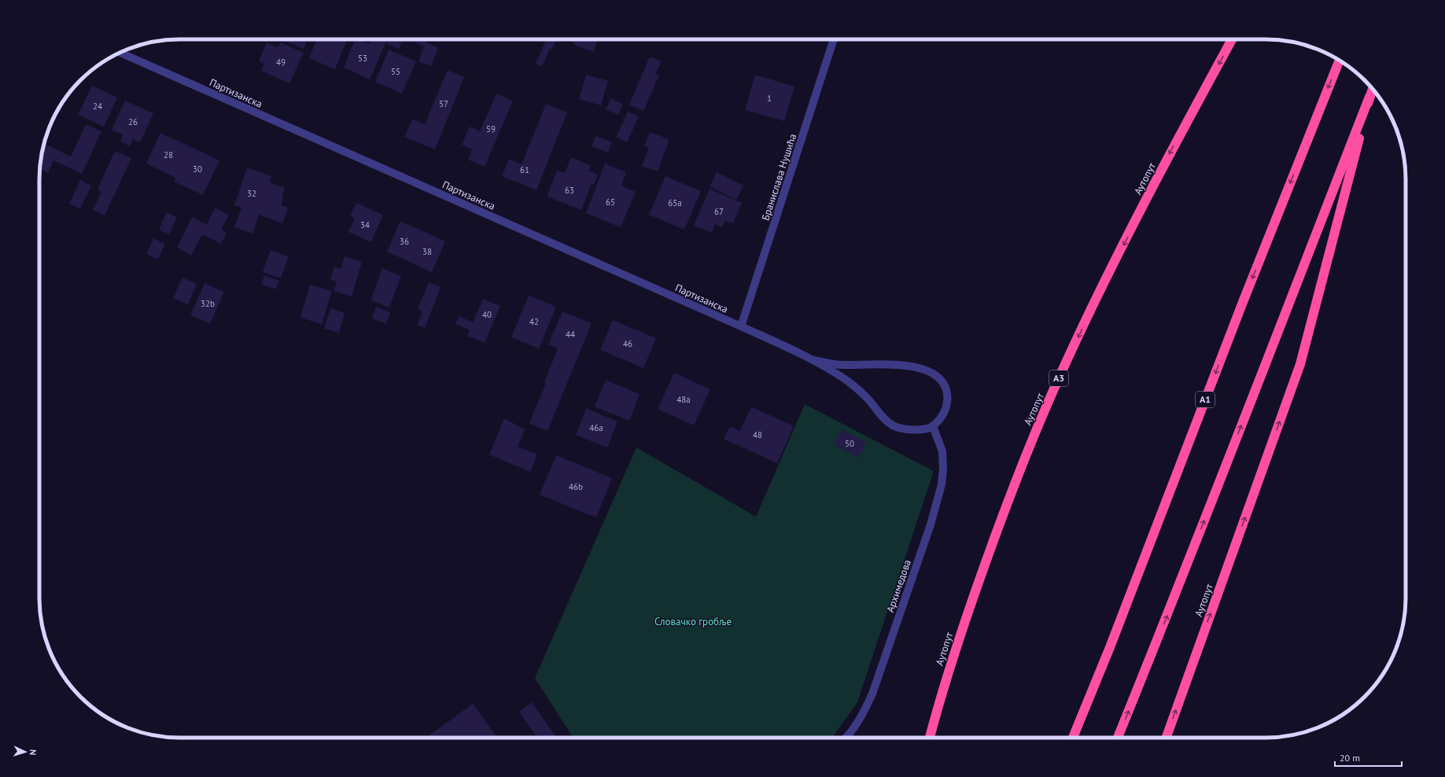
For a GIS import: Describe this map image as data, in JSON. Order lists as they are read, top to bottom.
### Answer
{
  "streets": {
    "highway": ["Аутопут", "A3", "A1"],
    "street": ["Партизанска", "Бранислава Нушића", "Архимедова"]
  },
  "crossings": [
    ["Партизанска", "Бранислава Нушића"]
  ],
  "parks": ["Словачко гробље"],
  "house_numbers": [
    "53",
    "49",
    "55",
    "1",
    "57",
    "24",
    "26",
    "59",
    "28",
    "30",
    "61",
    "63",
    "32",
    "65",
    "65a",
    "67",
    "34",
    "36",
    "38",
    "32b",
    "40",
    "42",
    "44",
    "46",
    "48a",
    "46a",
    "48",
    "50",
    "46b"
  ],
  "scale_bar": "20 m",
  "north": "right"
}
